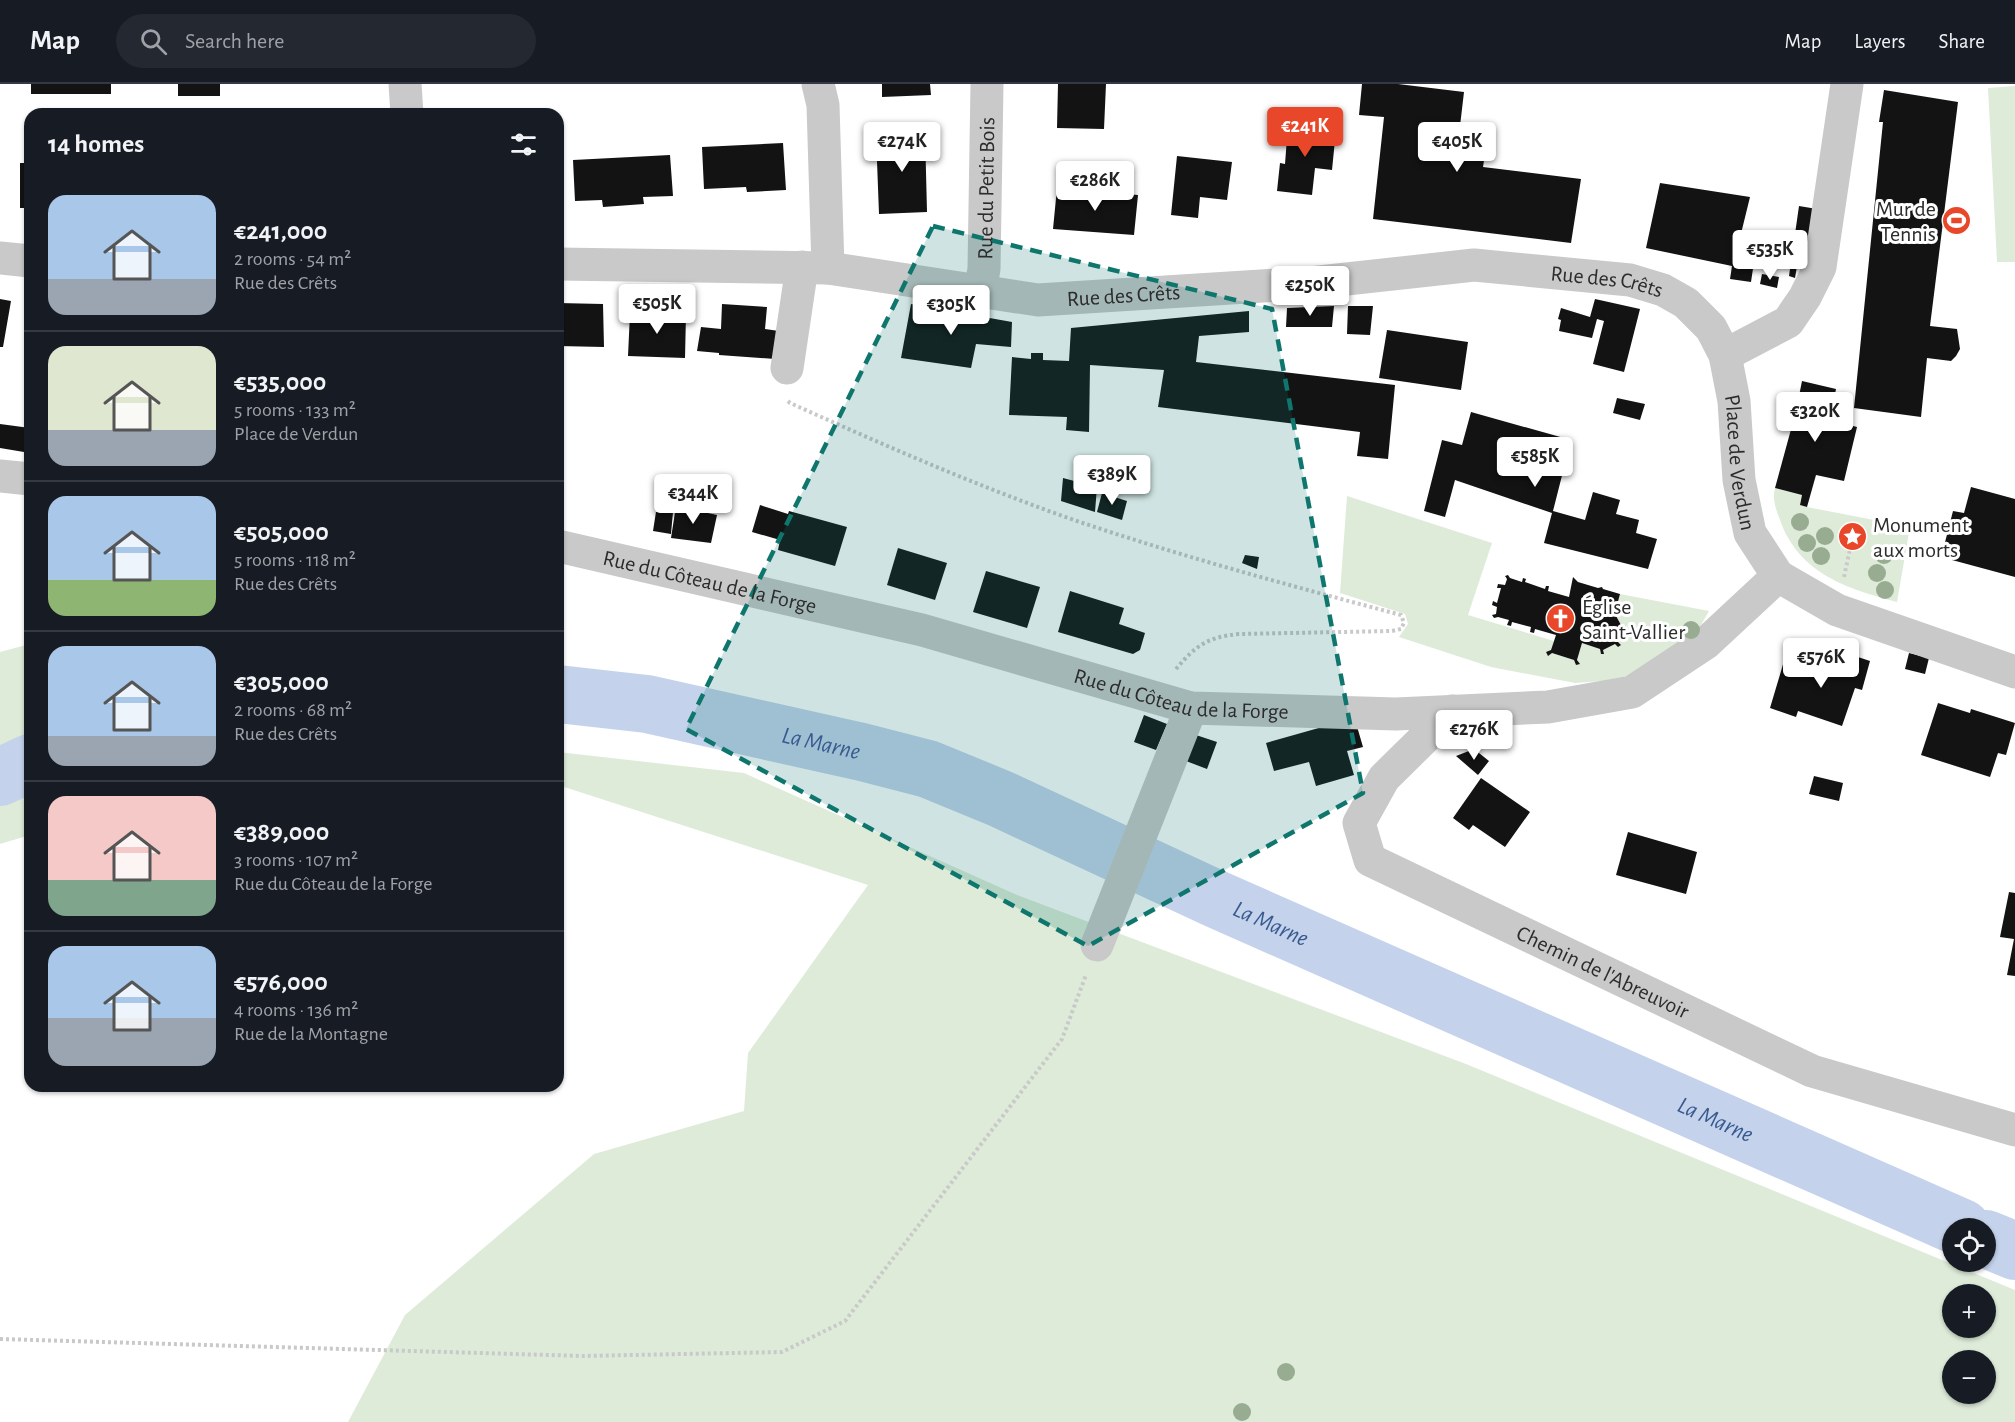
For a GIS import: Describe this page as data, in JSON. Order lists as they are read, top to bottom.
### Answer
{
  "streets": {
    "street": [
      "Rue du Petit Bois",
      "Rue des Crêts",
      "Place de Verdun",
      "Rue du Côteau de la Forge",
      "Chemin de l'Abreuvoir"
    ]
  },
  "crossings": [
    ["Rue du Petit Bois", "Rue des Crêts"],
    ["Rue des Crêts", "Place de Verdun"],
    ["Place de Verdun", "Rue du Côteau de la Forge"],
    ["Rue du Côteau de la Forge", "Chemin de l'Abreuvoir"]
  ],
  "water": ["La Marne"],
  "places": {
    "sports": ["Mur de Tennis"],
    "place": ["Monument aux morts"],
    "church": ["Église Saint-Vallier"]
  },
  "page": {
    "header": "Map",
    "search": "Search here",
    "nav": ["Map", "Layers", "Share"],
    "price": [
      "€241K",
      "€274K",
      "€405K",
      "€286K",
      "€535K",
      "€250K",
      "€505K",
      "€305K",
      "€320K",
      "€585K",
      "€389K",
      "€344K",
      "€576K",
      "€276K"
    ],
    "heading": "14 homes",
    "list": [
      {
        "name": "€241,000",
        "note": "2 rooms · 54 m² · Rue des Crêts"
      },
      {
        "name": "€535,000",
        "note": "5 rooms · 133 m² · Place de Verdun"
      },
      {
        "name": "€505,000",
        "note": "5 rooms · 118 m² · Rue des Crêts"
      },
      {
        "name": "€305,000",
        "note": "2 rooms · 68 m² · Rue des Crêts"
      },
      {
        "name": "€389,000",
        "note": "3 rooms · 107 m² · Rue du Côteau de la Forge"
      },
      {
        "name": "€576,000",
        "note": "4 rooms · 136 m² · Rue de la Montagne"
      }
    ],
    "map_buttons": ["+", "−"]
  }
}
